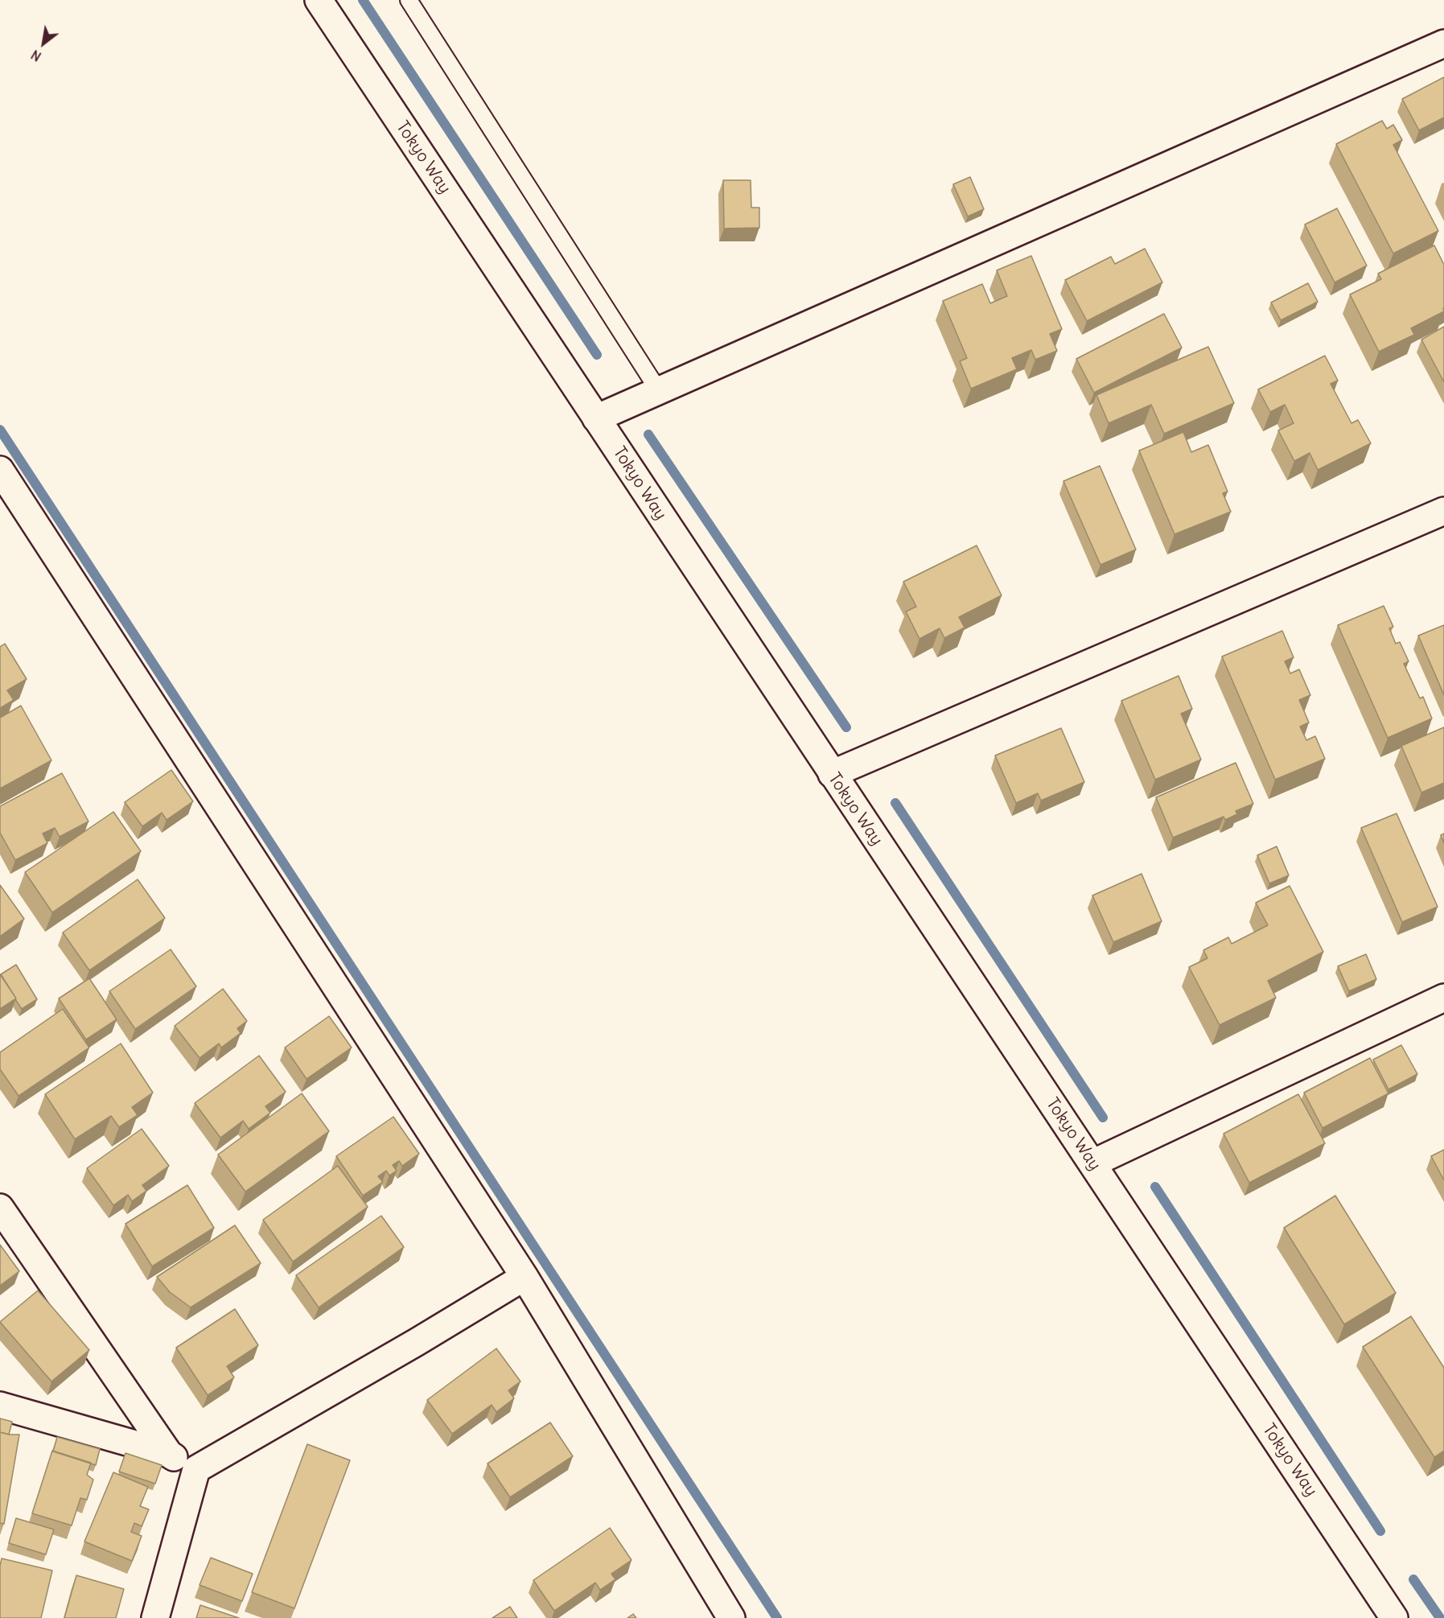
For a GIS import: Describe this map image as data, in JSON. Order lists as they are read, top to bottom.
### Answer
{
  "streets": {
    "street": ["Tokyo Way"]
  },
  "north": "bottom left"
}
